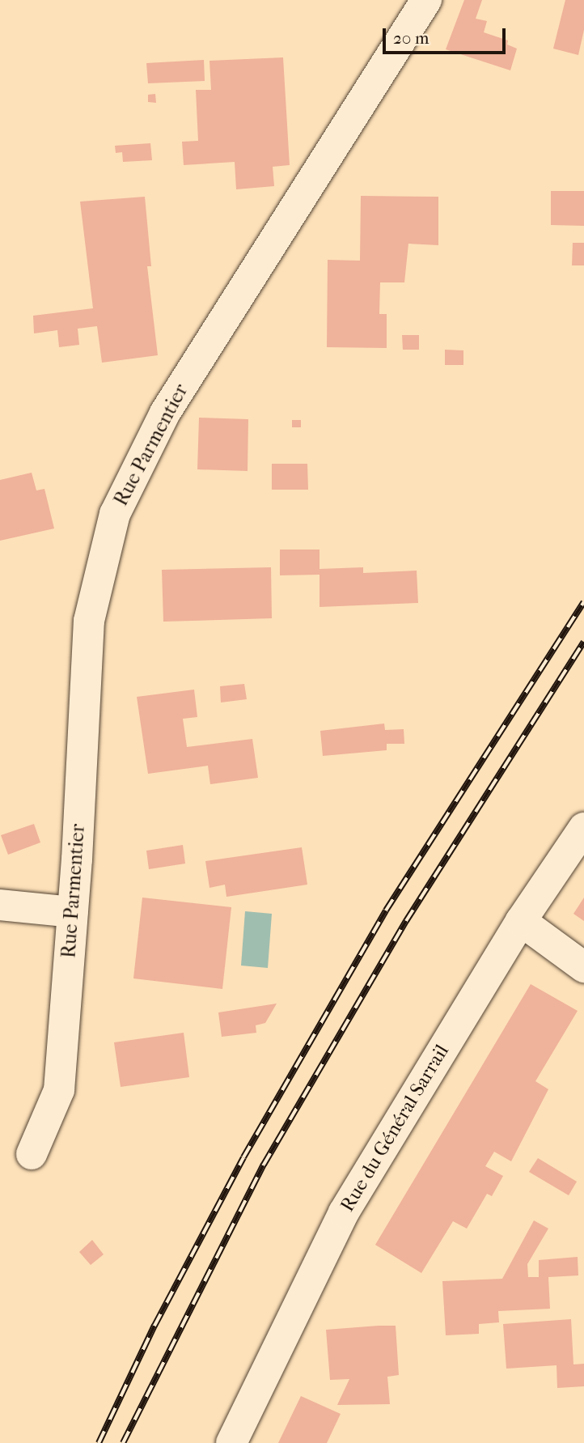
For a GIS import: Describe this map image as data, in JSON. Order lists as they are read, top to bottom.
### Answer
{
  "streets": {
    "street": ["Rue Parmentier", "Rue du Général Sarrail"]
  },
  "scale_bar": "20 m"
}
